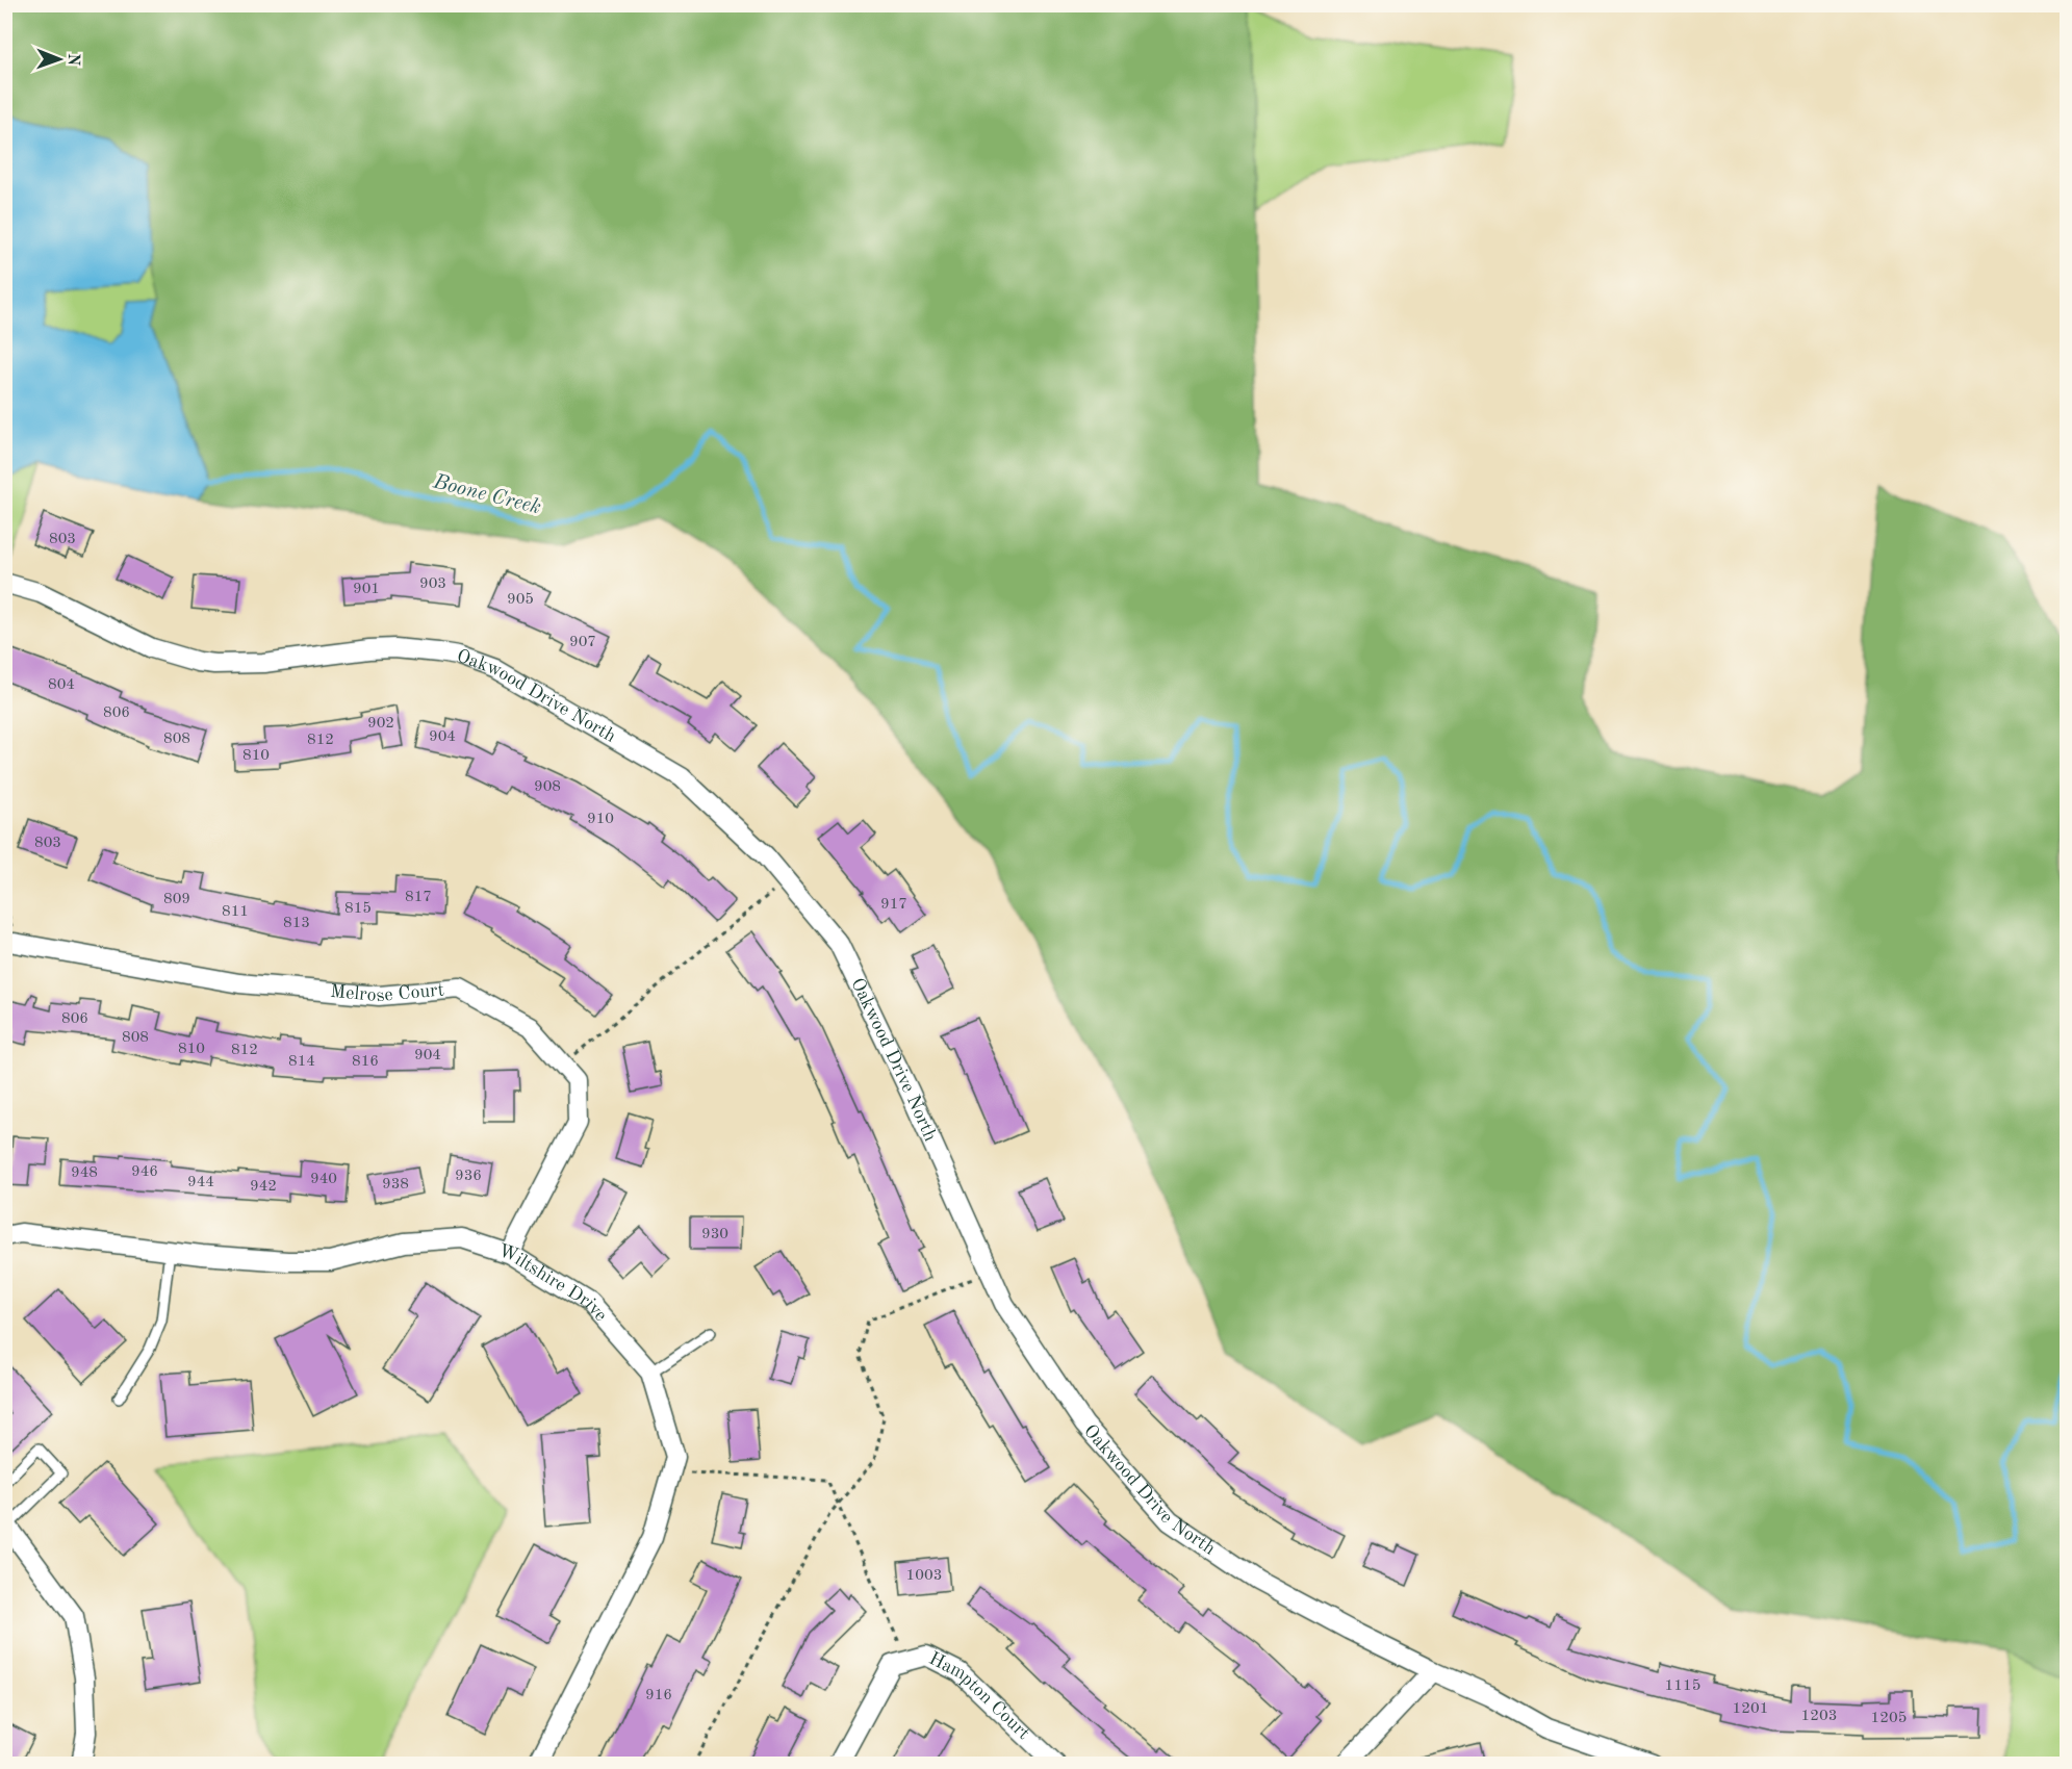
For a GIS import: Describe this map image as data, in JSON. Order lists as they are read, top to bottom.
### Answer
{
  "streets": {
    "street": [
      "Oakwood Drive North",
      "Melrose Court",
      "Wiltshire Drive",
      "Hampton Court"
    ]
  },
  "crossings": [
    ["Melrose Court", "Wiltshire Drive"]
  ],
  "water": ["Boone Creek"],
  "house_numbers": [
    "803",
    "903",
    "901",
    "905",
    "907",
    "804",
    "806",
    "902",
    "904",
    "808",
    "812",
    "810",
    "908",
    "910",
    "803",
    "817",
    "809",
    "917",
    "815",
    "811",
    "813",
    "806",
    "808",
    "810",
    "812",
    "904",
    "814",
    "816",
    "946",
    "948",
    "936",
    "940",
    "944",
    "938",
    "942",
    "930",
    "1003",
    "1115",
    "916",
    "1201",
    "1203",
    "1205"
  ],
  "north": "right"
}
